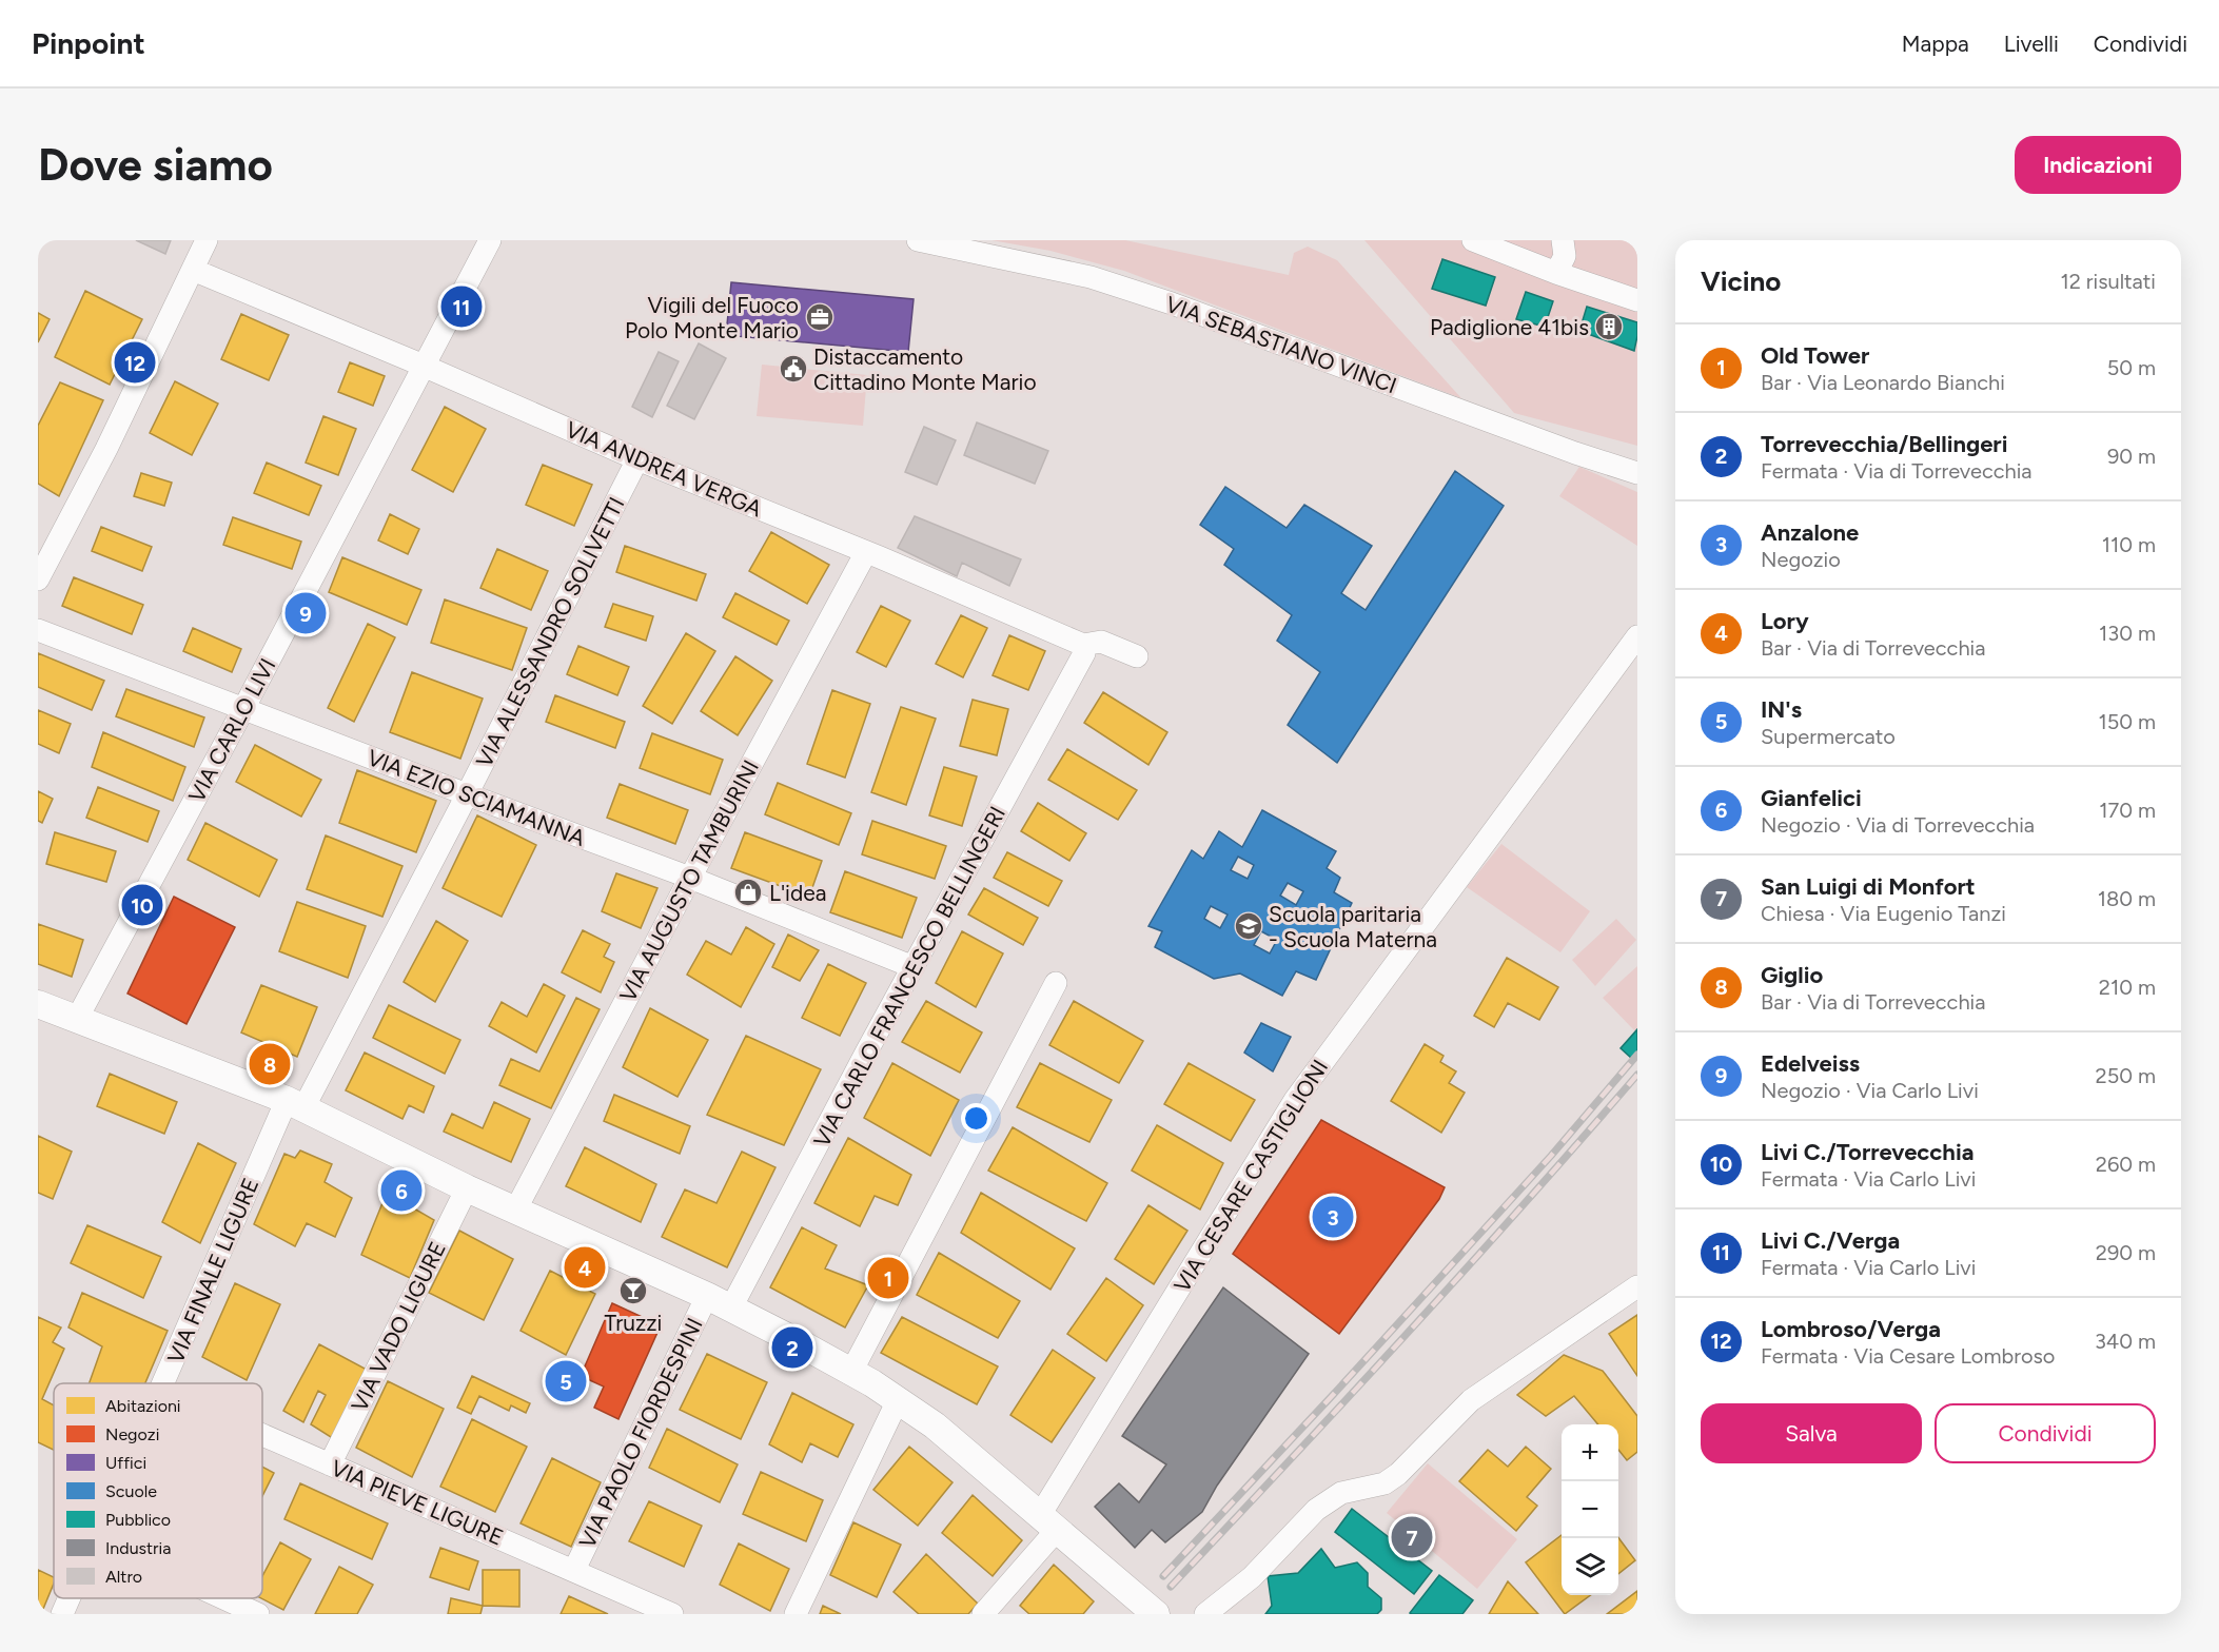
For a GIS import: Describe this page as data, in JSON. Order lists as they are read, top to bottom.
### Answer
{
  "streets": {
    "street": [
      "VIA SEBASTIANO VINCI",
      "VIA ANDREA VERGA",
      "VIA ALESSANDRO SOLIVETTI",
      "VIA CARLO LIVI",
      "VIA EZIO SCIAMANNA",
      "VIA AUGUSTO TAMBURINI",
      "VIA CARLO FRANCESCO BELLINGERI",
      "VIA CESARE CASTIGLIONI",
      "VIA FINALE LIGURE",
      "VIA VADO LIGURE",
      "VIA PAOLO FIORDESPINI",
      "VIA PIEVE LIGURE"
    ]
  },
  "crossings": [
    ["VIA ANDREA VERGA", "VIA ALESSANDRO SOLIVETTI"],
    ["VIA ANDREA VERGA", "VIA CARLO LIVI"],
    ["VIA ANDREA VERGA", "VIA AUGUSTO TAMBURINI"],
    ["VIA ANDREA VERGA", "VIA CARLO FRANCESCO BELLINGERI"],
    ["VIA ALESSANDRO SOLIVETTI", "VIA EZIO SCIAMANNA"],
    ["VIA ALESSANDRO SOLIVETTI", "VIA FINALE LIGURE"],
    ["VIA CARLO LIVI", "VIA EZIO SCIAMANNA"],
    ["VIA EZIO SCIAMANNA", "VIA AUGUSTO TAMBURINI"],
    ["VIA EZIO SCIAMANNA", "VIA CARLO FRANCESCO BELLINGERI"],
    ["VIA VADO LIGURE", "VIA PIEVE LIGURE"],
    ["VIA PAOLO FIORDESPINI", "VIA PIEVE LIGURE"]
  ],
  "places": {
    "office": ["Vigili del Fuoco Polo Monte Mario"],
    "building": ["Padiglione 41bis"],
    "public building": ["Distaccamento Cittadino Monte Mario"],
    "shop": ["L'idea"],
    "school or university": ["Scuola paritaria - Scuola Materna"],
    "bar": ["Truzzi"]
  },
  "legend": [
    "Abitazioni",
    "Negozi",
    "Uffici",
    "Scuole",
    "Pubblico",
    "Industria",
    "Altro"
  ],
  "page": {
    "header": "Pinpoint",
    "nav": ["Mappa", "Livelli", "Condividi"],
    "buttons": [
      "Indicazioni",
      ["Salva", "Condividi"]
    ],
    "title": "Dove siamo",
    "heading": ["Vicino", "12 risultati"],
    "pins": [
      "11",
      "12",
      "9",
      "10",
      "8",
      "6",
      "3",
      "4",
      "1",
      "2",
      "5",
      "7"
    ],
    "list": [
      {
        "mark": "1",
        "name": "Old Tower",
        "note": "Bar · Via Leonardo Bianchi",
        "value": "50 m"
      },
      {
        "mark": "2",
        "name": "Torrevecchia/Bellingeri",
        "note": "Fermata · Via di Torrevecchia",
        "value": "90 m"
      },
      {
        "mark": "3",
        "name": "Anzalone",
        "note": "Negozio",
        "value": "110 m"
      },
      {
        "mark": "4",
        "name": "Lory",
        "note": "Bar · Via di Torrevecchia",
        "value": "130 m"
      },
      {
        "mark": "5",
        "name": "IN's",
        "note": "Supermercato",
        "value": "150 m"
      },
      {
        "mark": "6",
        "name": "Gianfelici",
        "note": "Negozio · Via di Torrevecchia",
        "value": "170 m"
      },
      {
        "mark": "7",
        "name": "San Luigi di Monfort",
        "note": "Chiesa · Via Eugenio Tanzi",
        "value": "180 m"
      },
      {
        "mark": "8",
        "name": "Giglio",
        "note": "Bar · Via di Torrevecchia",
        "value": "210 m"
      },
      {
        "mark": "9",
        "name": "Edelveiss",
        "note": "Negozio · Via Carlo Livi",
        "value": "250 m"
      },
      {
        "mark": "10",
        "name": "Livi C./Torrevecchia",
        "note": "Fermata · Via Carlo Livi",
        "value": "260 m"
      },
      {
        "mark": "11",
        "name": "Livi C./Verga",
        "note": "Fermata · Via Carlo Livi",
        "value": "290 m"
      },
      {
        "mark": "12",
        "name": "Lombroso/Verga",
        "note": "Fermata · Via Cesare Lombroso",
        "value": "340 m"
      }
    ],
    "map_buttons": ["+", "−"]
  }
}
